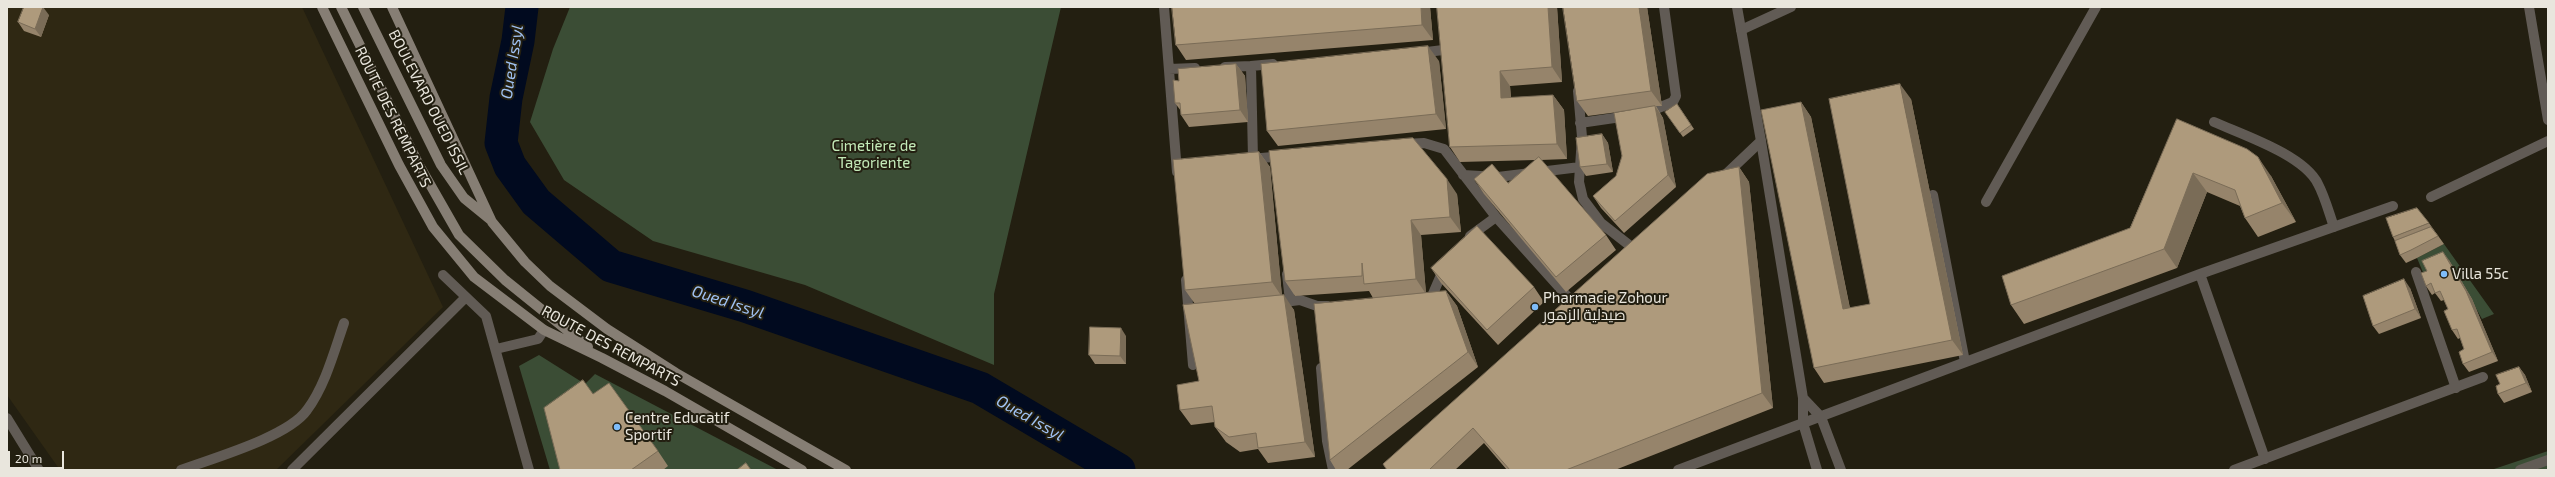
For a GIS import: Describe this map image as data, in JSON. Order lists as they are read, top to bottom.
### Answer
{
  "streets": {
    "main road": ["BOULEVARD OUED ISSIL", "ROUTE DES REMPARTS"]
  },
  "crossings": [
    ["BOULEVARD OUED ISSIL", "ROUTE DES REMPARTS"]
  ],
  "water": ["Oued Issyl"],
  "parks": ["Cimetière de Tagoriente"],
  "places": ["Villa 55c", "Pharmacie Zohour صيدلية الزهور", "Centre Educatif Sportif"],
  "scale_bar": "20 m"
}
